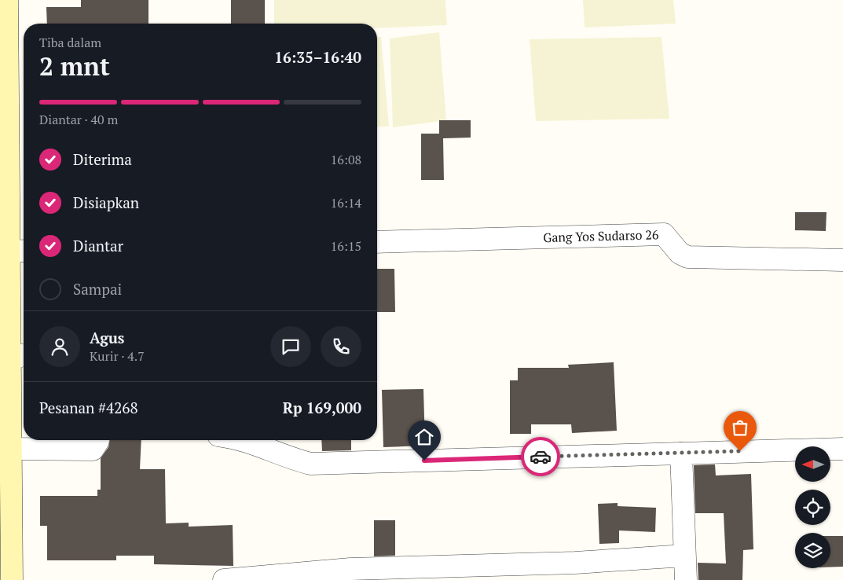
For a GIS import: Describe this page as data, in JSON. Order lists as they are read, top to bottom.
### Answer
{
  "streets": {
    "street": ["Gang Yos Sudarso 26"]
  },
  "north": "left",
  "page": {
    "heading": ["2 mnt", "Tiba dalam", "16:35–16:40"],
    "panel": [
      "Agus",
      "Kurir · 4.7",
      "Pesanan #4268",
      "Rp 169,000"
    ],
    "bar": "Diantar · 40 m",
    "list": [
      ["Diterima", "16:08"],
      ["Disiapkan", "16:14"],
      ["Diantar", "16:15"],
      "Sampai"
    ]
  }
}
